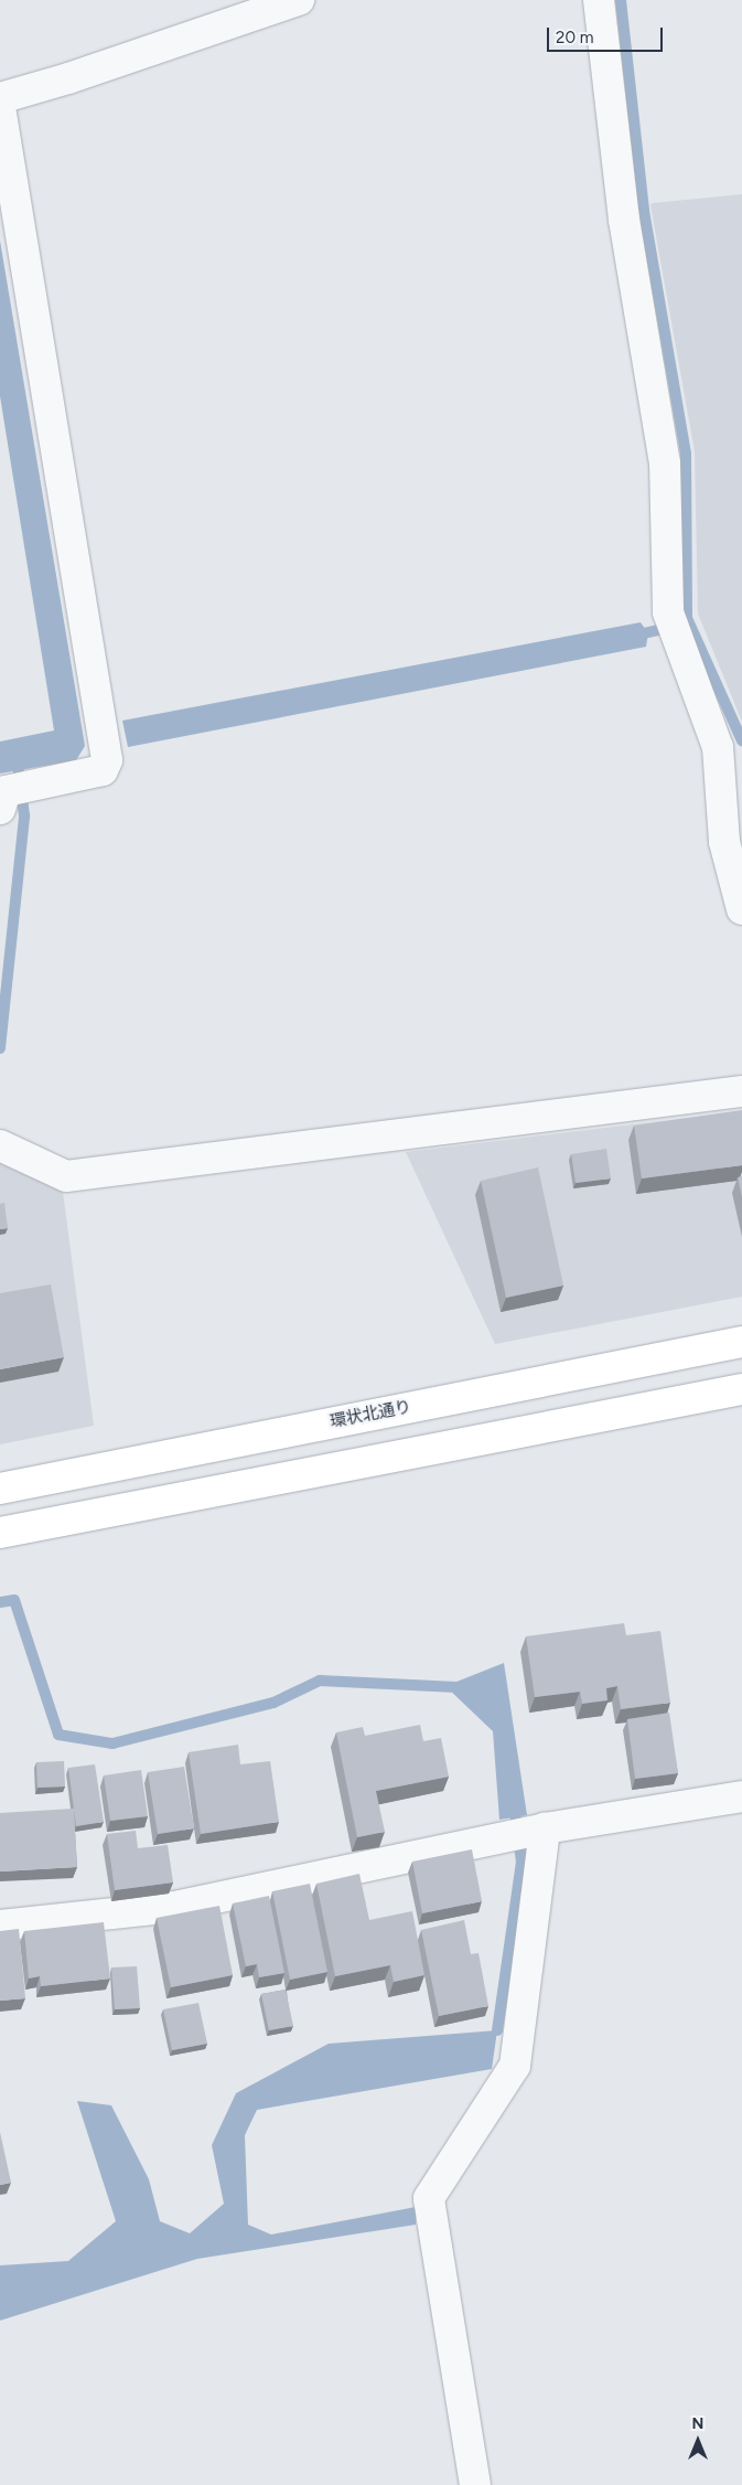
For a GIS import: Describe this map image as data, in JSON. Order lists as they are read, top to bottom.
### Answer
{
  "streets": {
    "highway": ["環状北通り"]
  },
  "scale_bar": "20 m",
  "north": "top"
}
